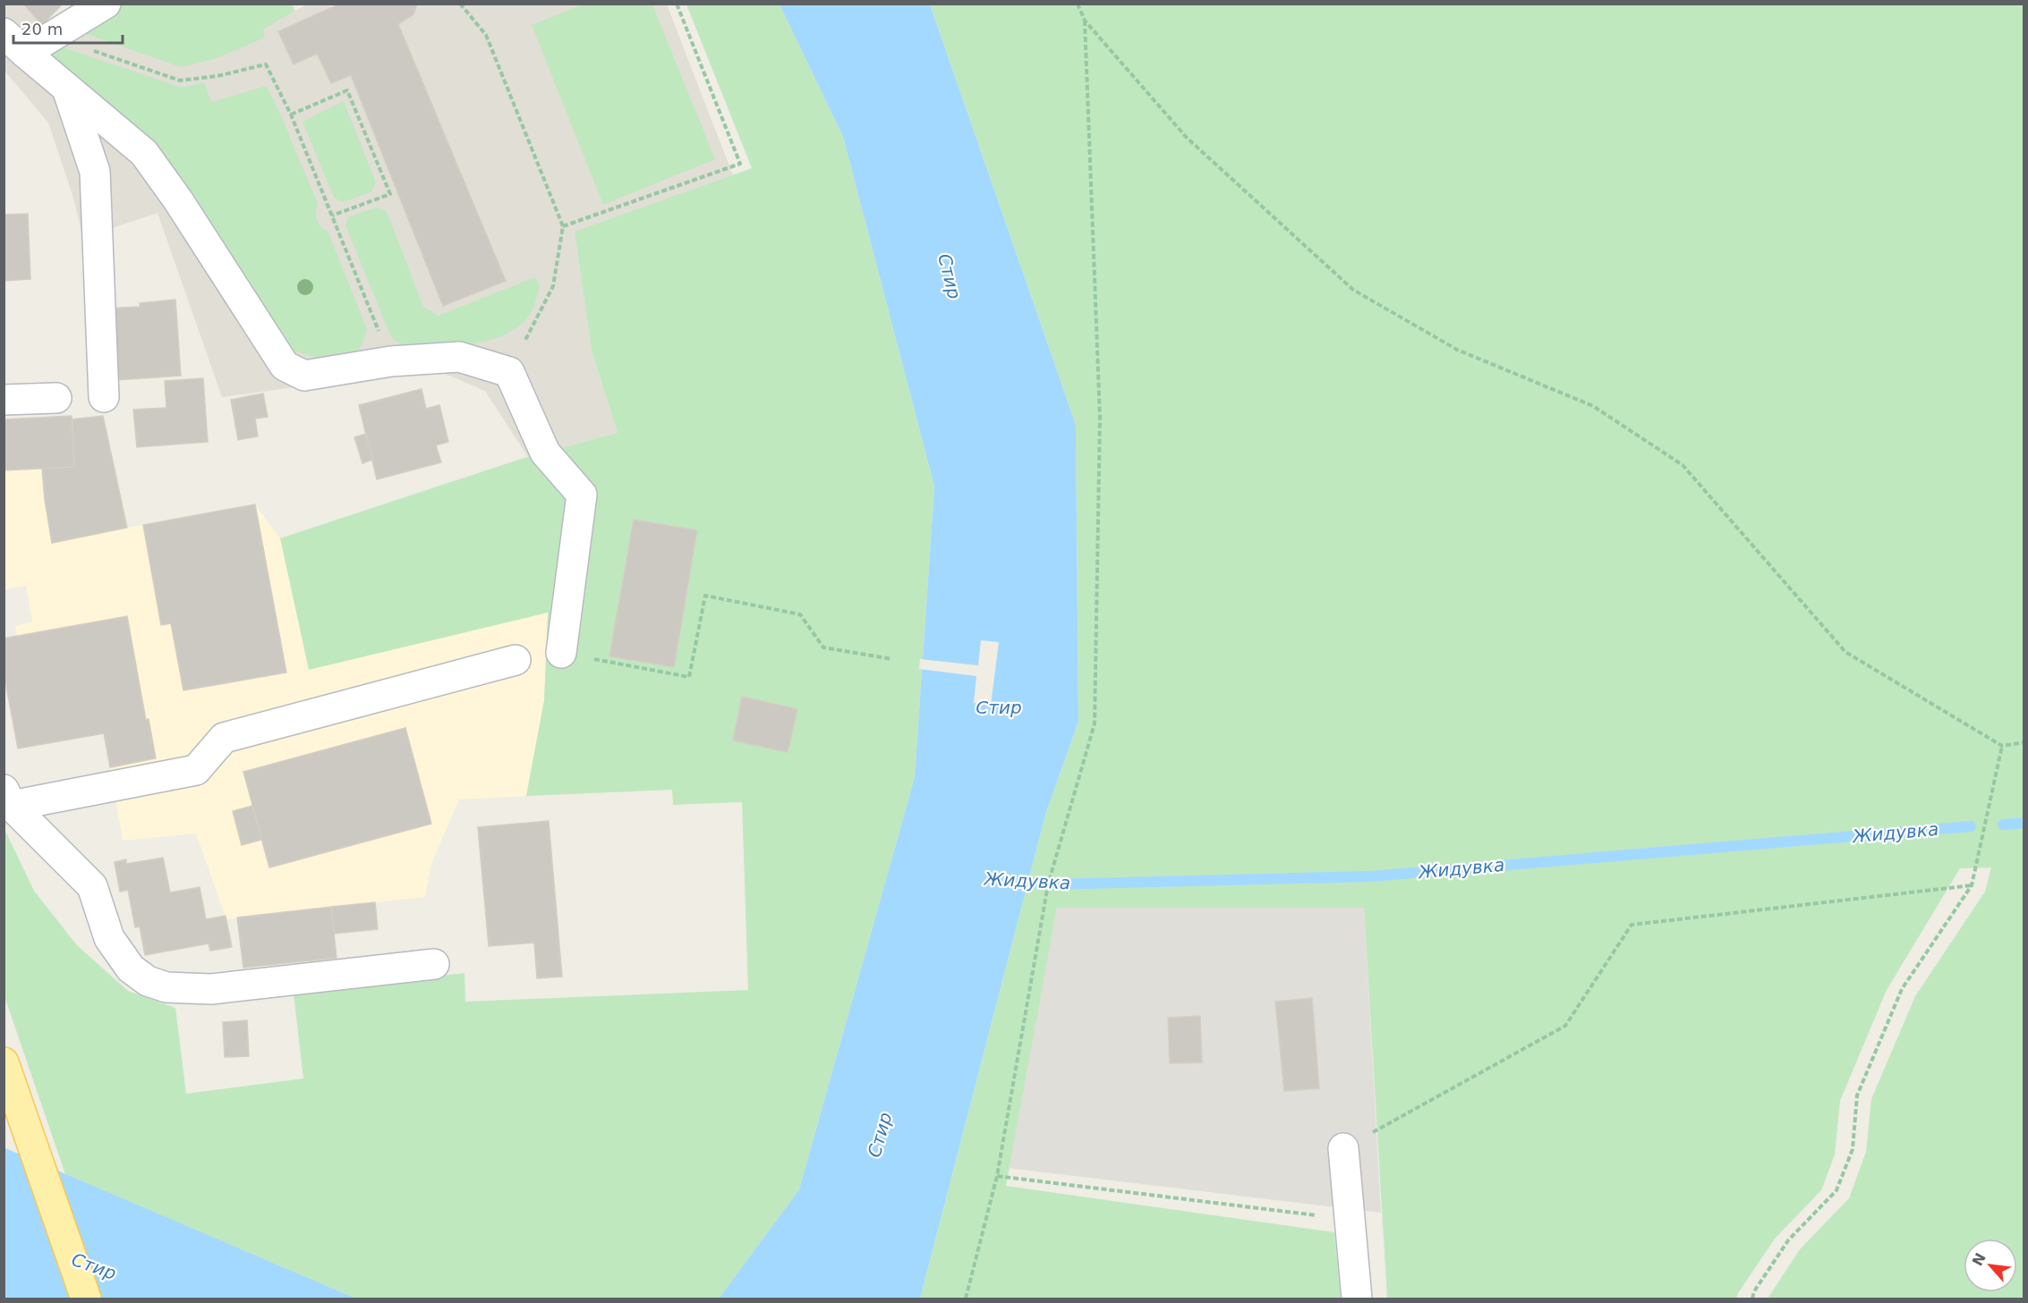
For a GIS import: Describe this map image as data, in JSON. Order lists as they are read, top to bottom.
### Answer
{
  "water": ["Стир", "Жидувка"],
  "scale_bar": "20 m",
  "north": "top left"
}
